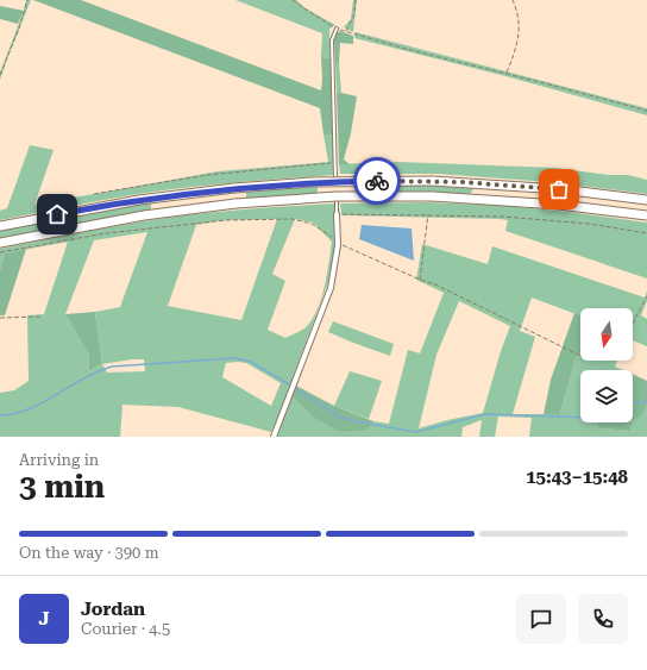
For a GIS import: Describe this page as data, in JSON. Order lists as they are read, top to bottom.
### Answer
{
  "north": "bottom",
  "page": {
    "heading": ["3 min", "Arriving in", "15:43–15:48"],
    "panel": ["Jordan", "Courier · 4.5"],
    "bar": "On the way · 390 m",
    "round": "J"
  }
}
